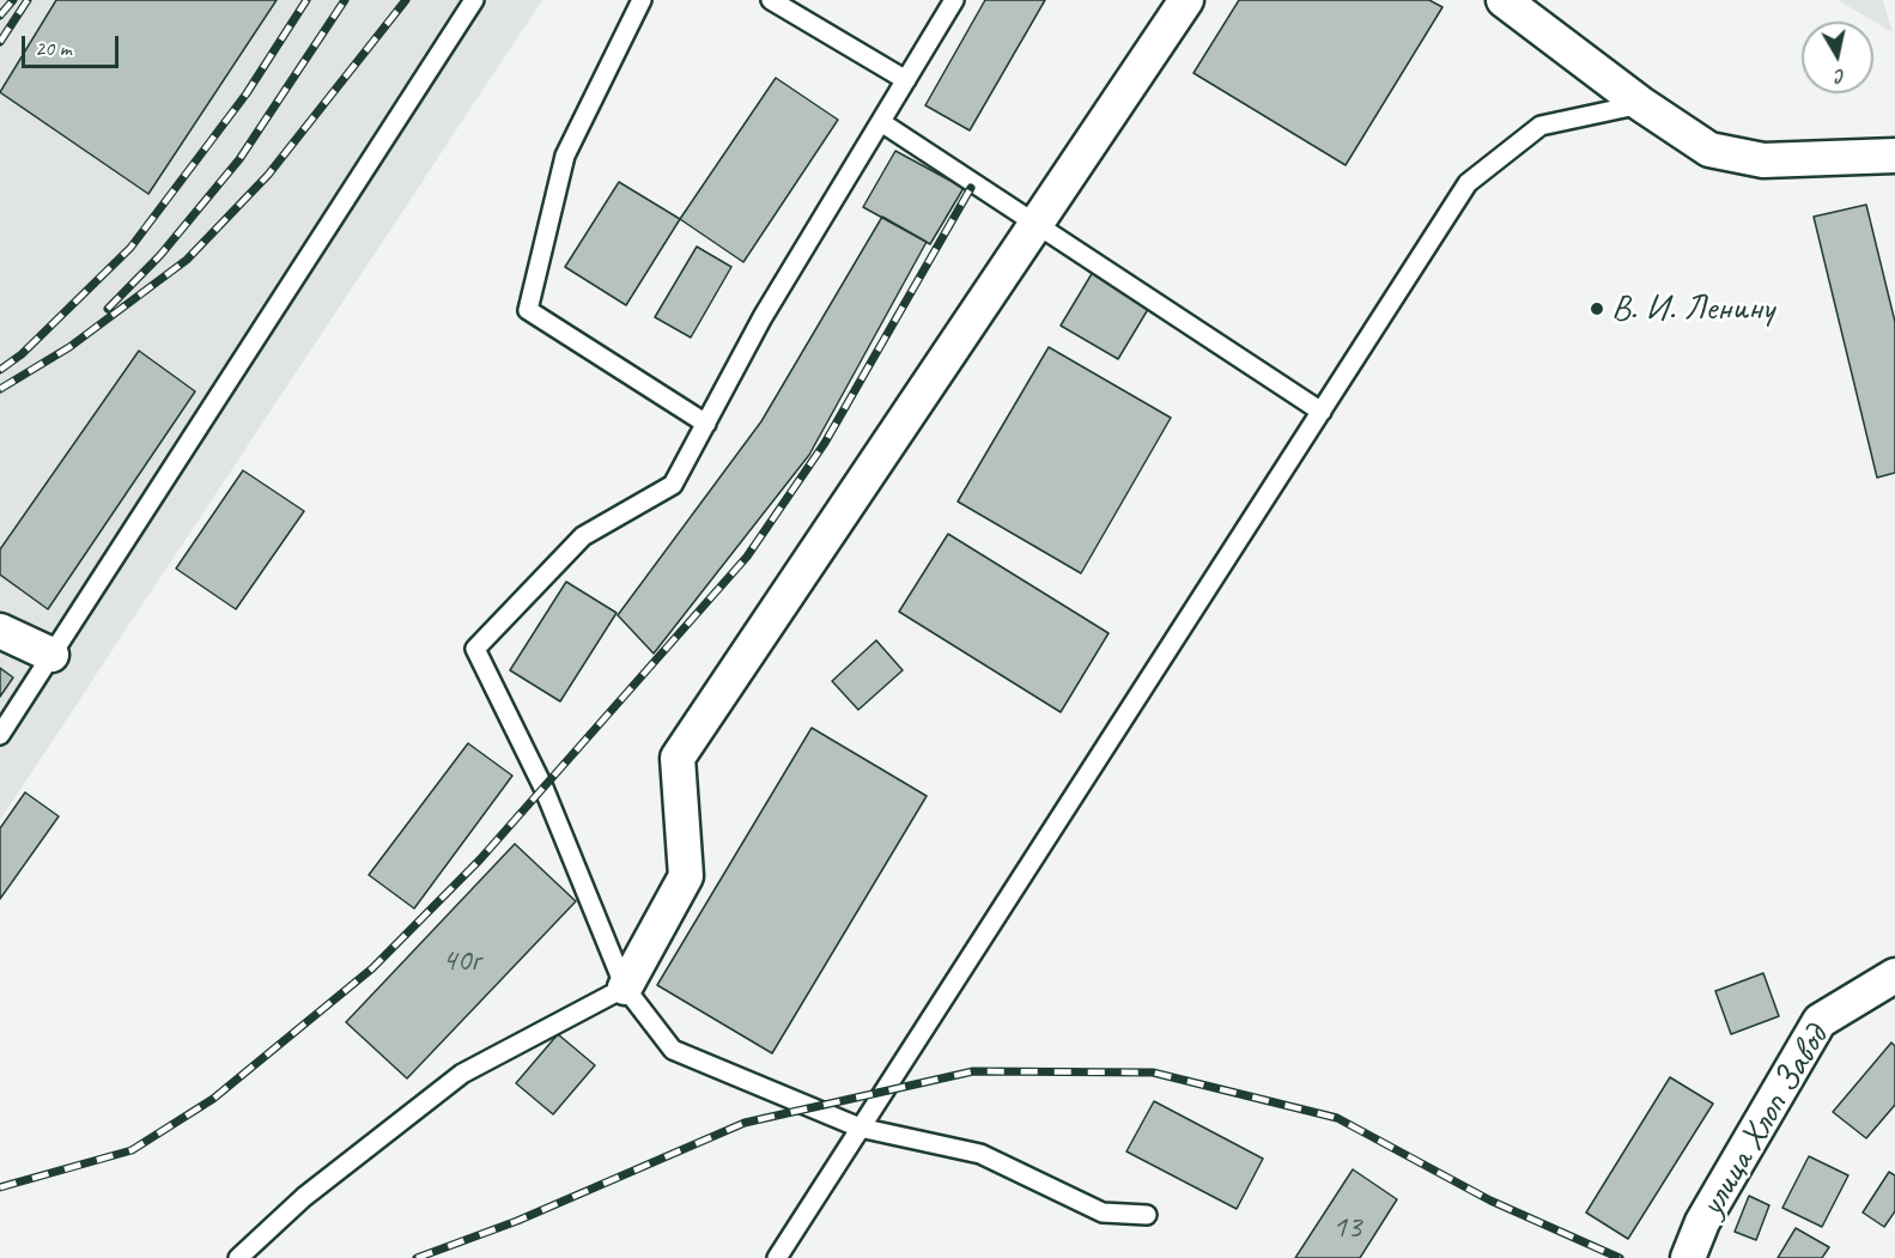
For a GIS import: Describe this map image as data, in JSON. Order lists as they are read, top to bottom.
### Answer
{
  "streets": {
    "street": ["улица Хлоп Завод"]
  },
  "places": ["В. И. Ленину"],
  "house_numbers": ["40г", "13"],
  "scale_bar": "20 m",
  "north": "bottom"
}
